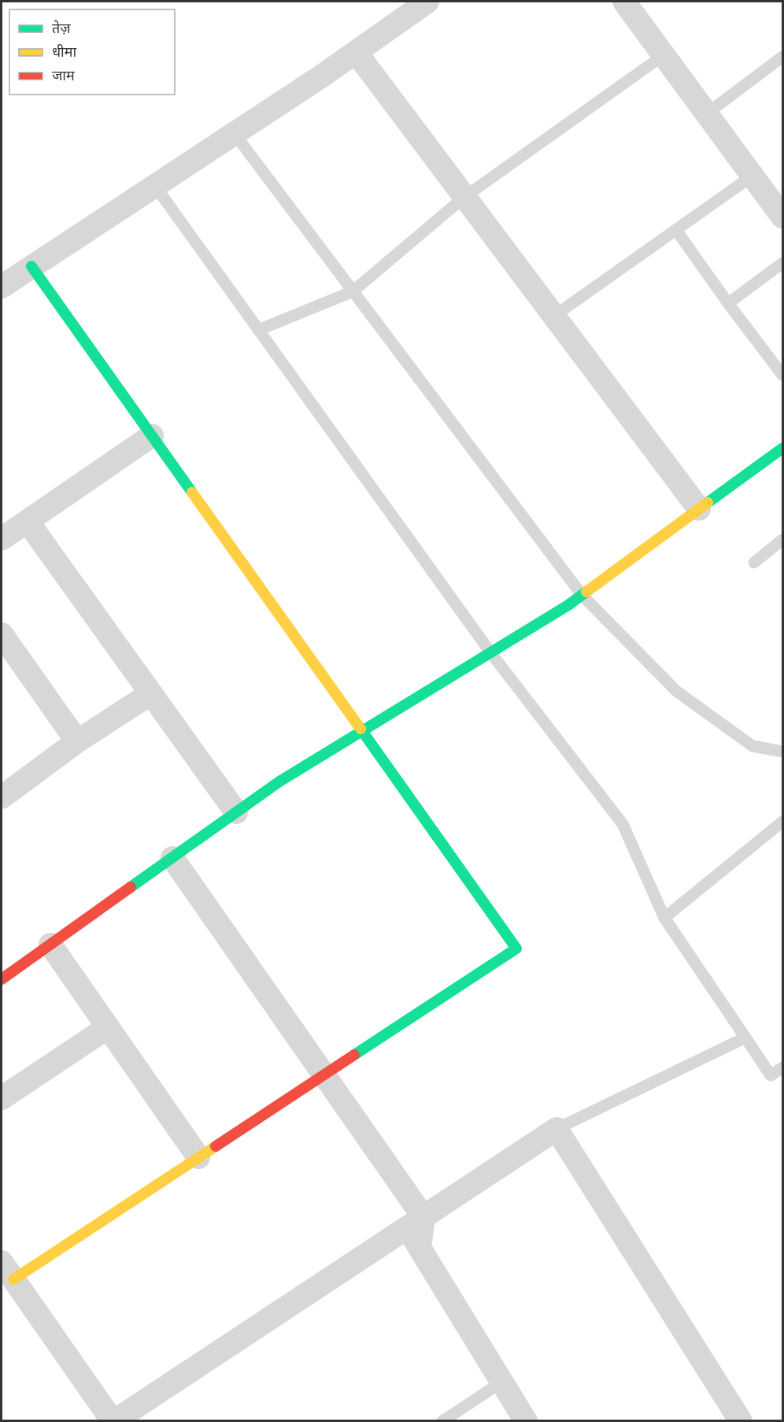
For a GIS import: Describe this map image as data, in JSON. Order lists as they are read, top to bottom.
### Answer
{
  "legend": ["तेज़", "धीमा", "जाम"]
}
